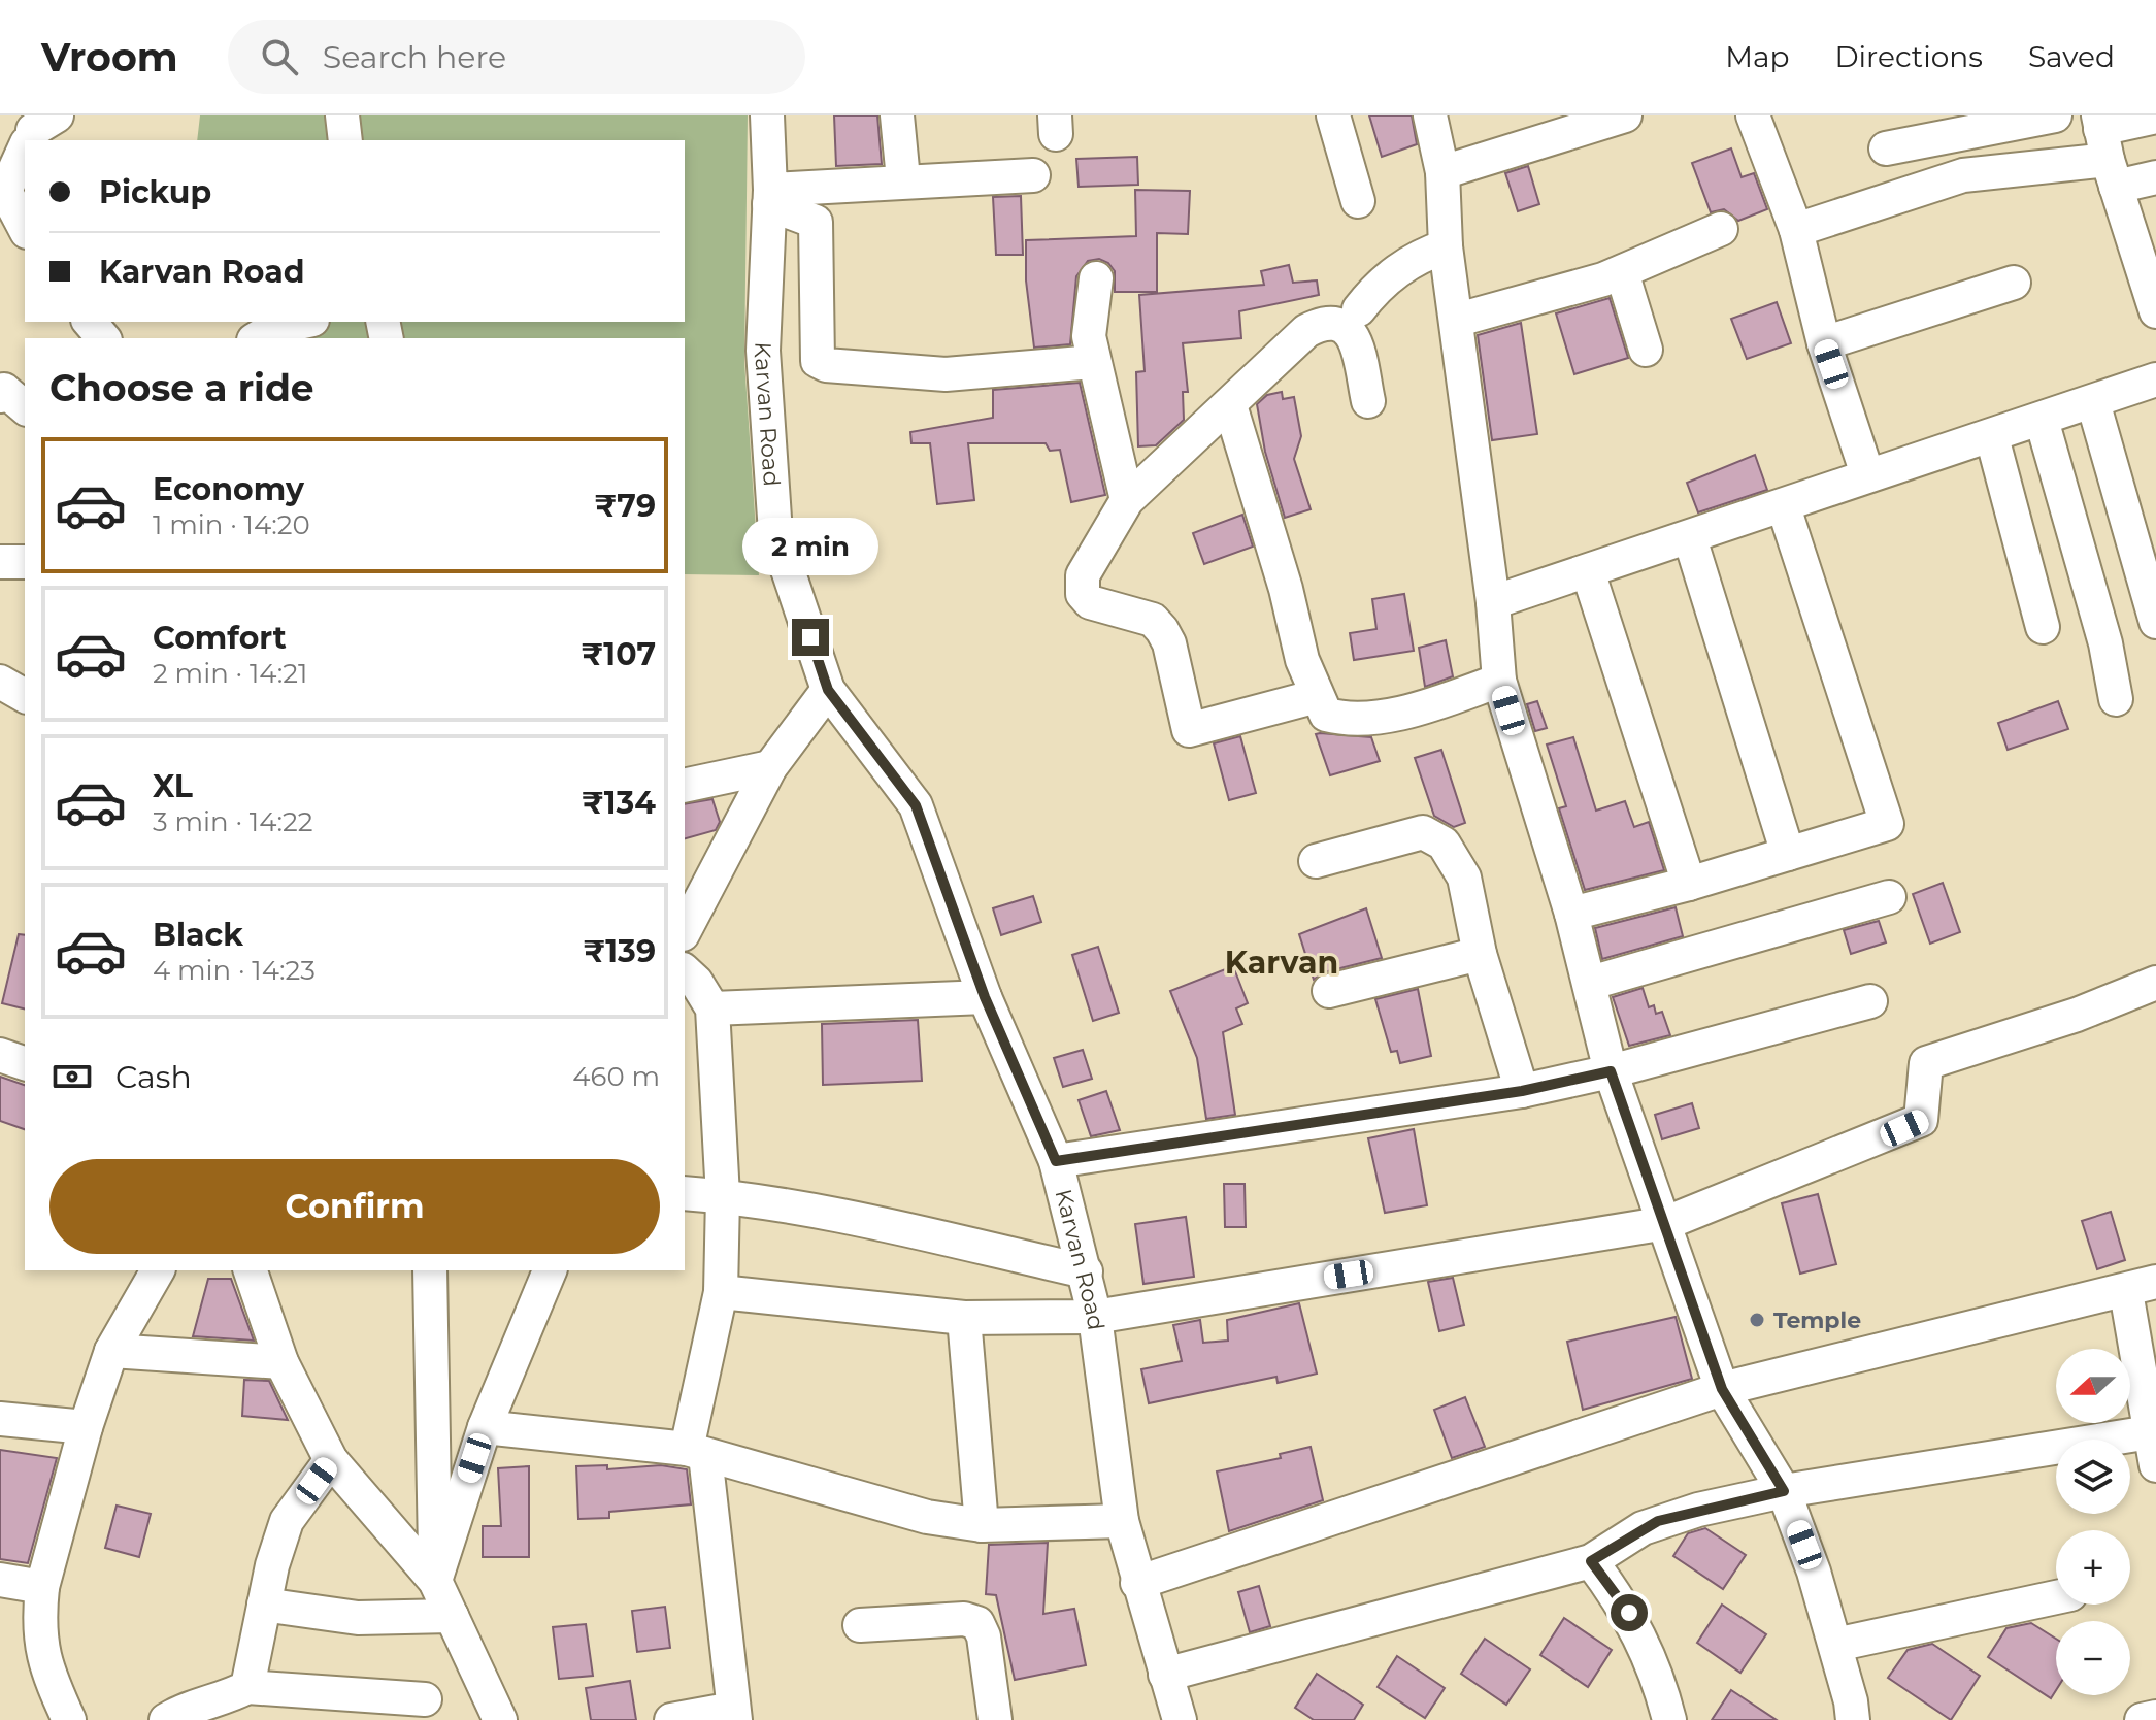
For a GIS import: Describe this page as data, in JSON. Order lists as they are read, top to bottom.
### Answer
{
  "streets": {
    "street": ["Karvan Road"]
  },
  "districts": ["Karvan"],
  "places": ["Temple"],
  "north": "left",
  "page": {
    "header": "Vroom",
    "search": "Search here",
    "nav": ["Map", "Directions", "Saved"],
    "banner": ["Pickup", "Karvan Road"],
    "heading": "Choose a ride",
    "list": [
      {
        "name": "Economy",
        "note": "1 min · 14:20",
        "value": "₹79"
      },
      {
        "name": "Comfort",
        "note": "2 min · 14:21",
        "value": "₹107"
      },
      {
        "name": "XL",
        "note": "3 min · 14:22",
        "value": "₹134"
      },
      {
        "name": "Black",
        "note": "4 min · 14:23",
        "value": "₹139"
      }
    ],
    "bubble": "2 min",
    "pay": ["Cash", "460 m"],
    "buttons": "Confirm",
    "map_buttons": ["+", "−"]
  }
}
